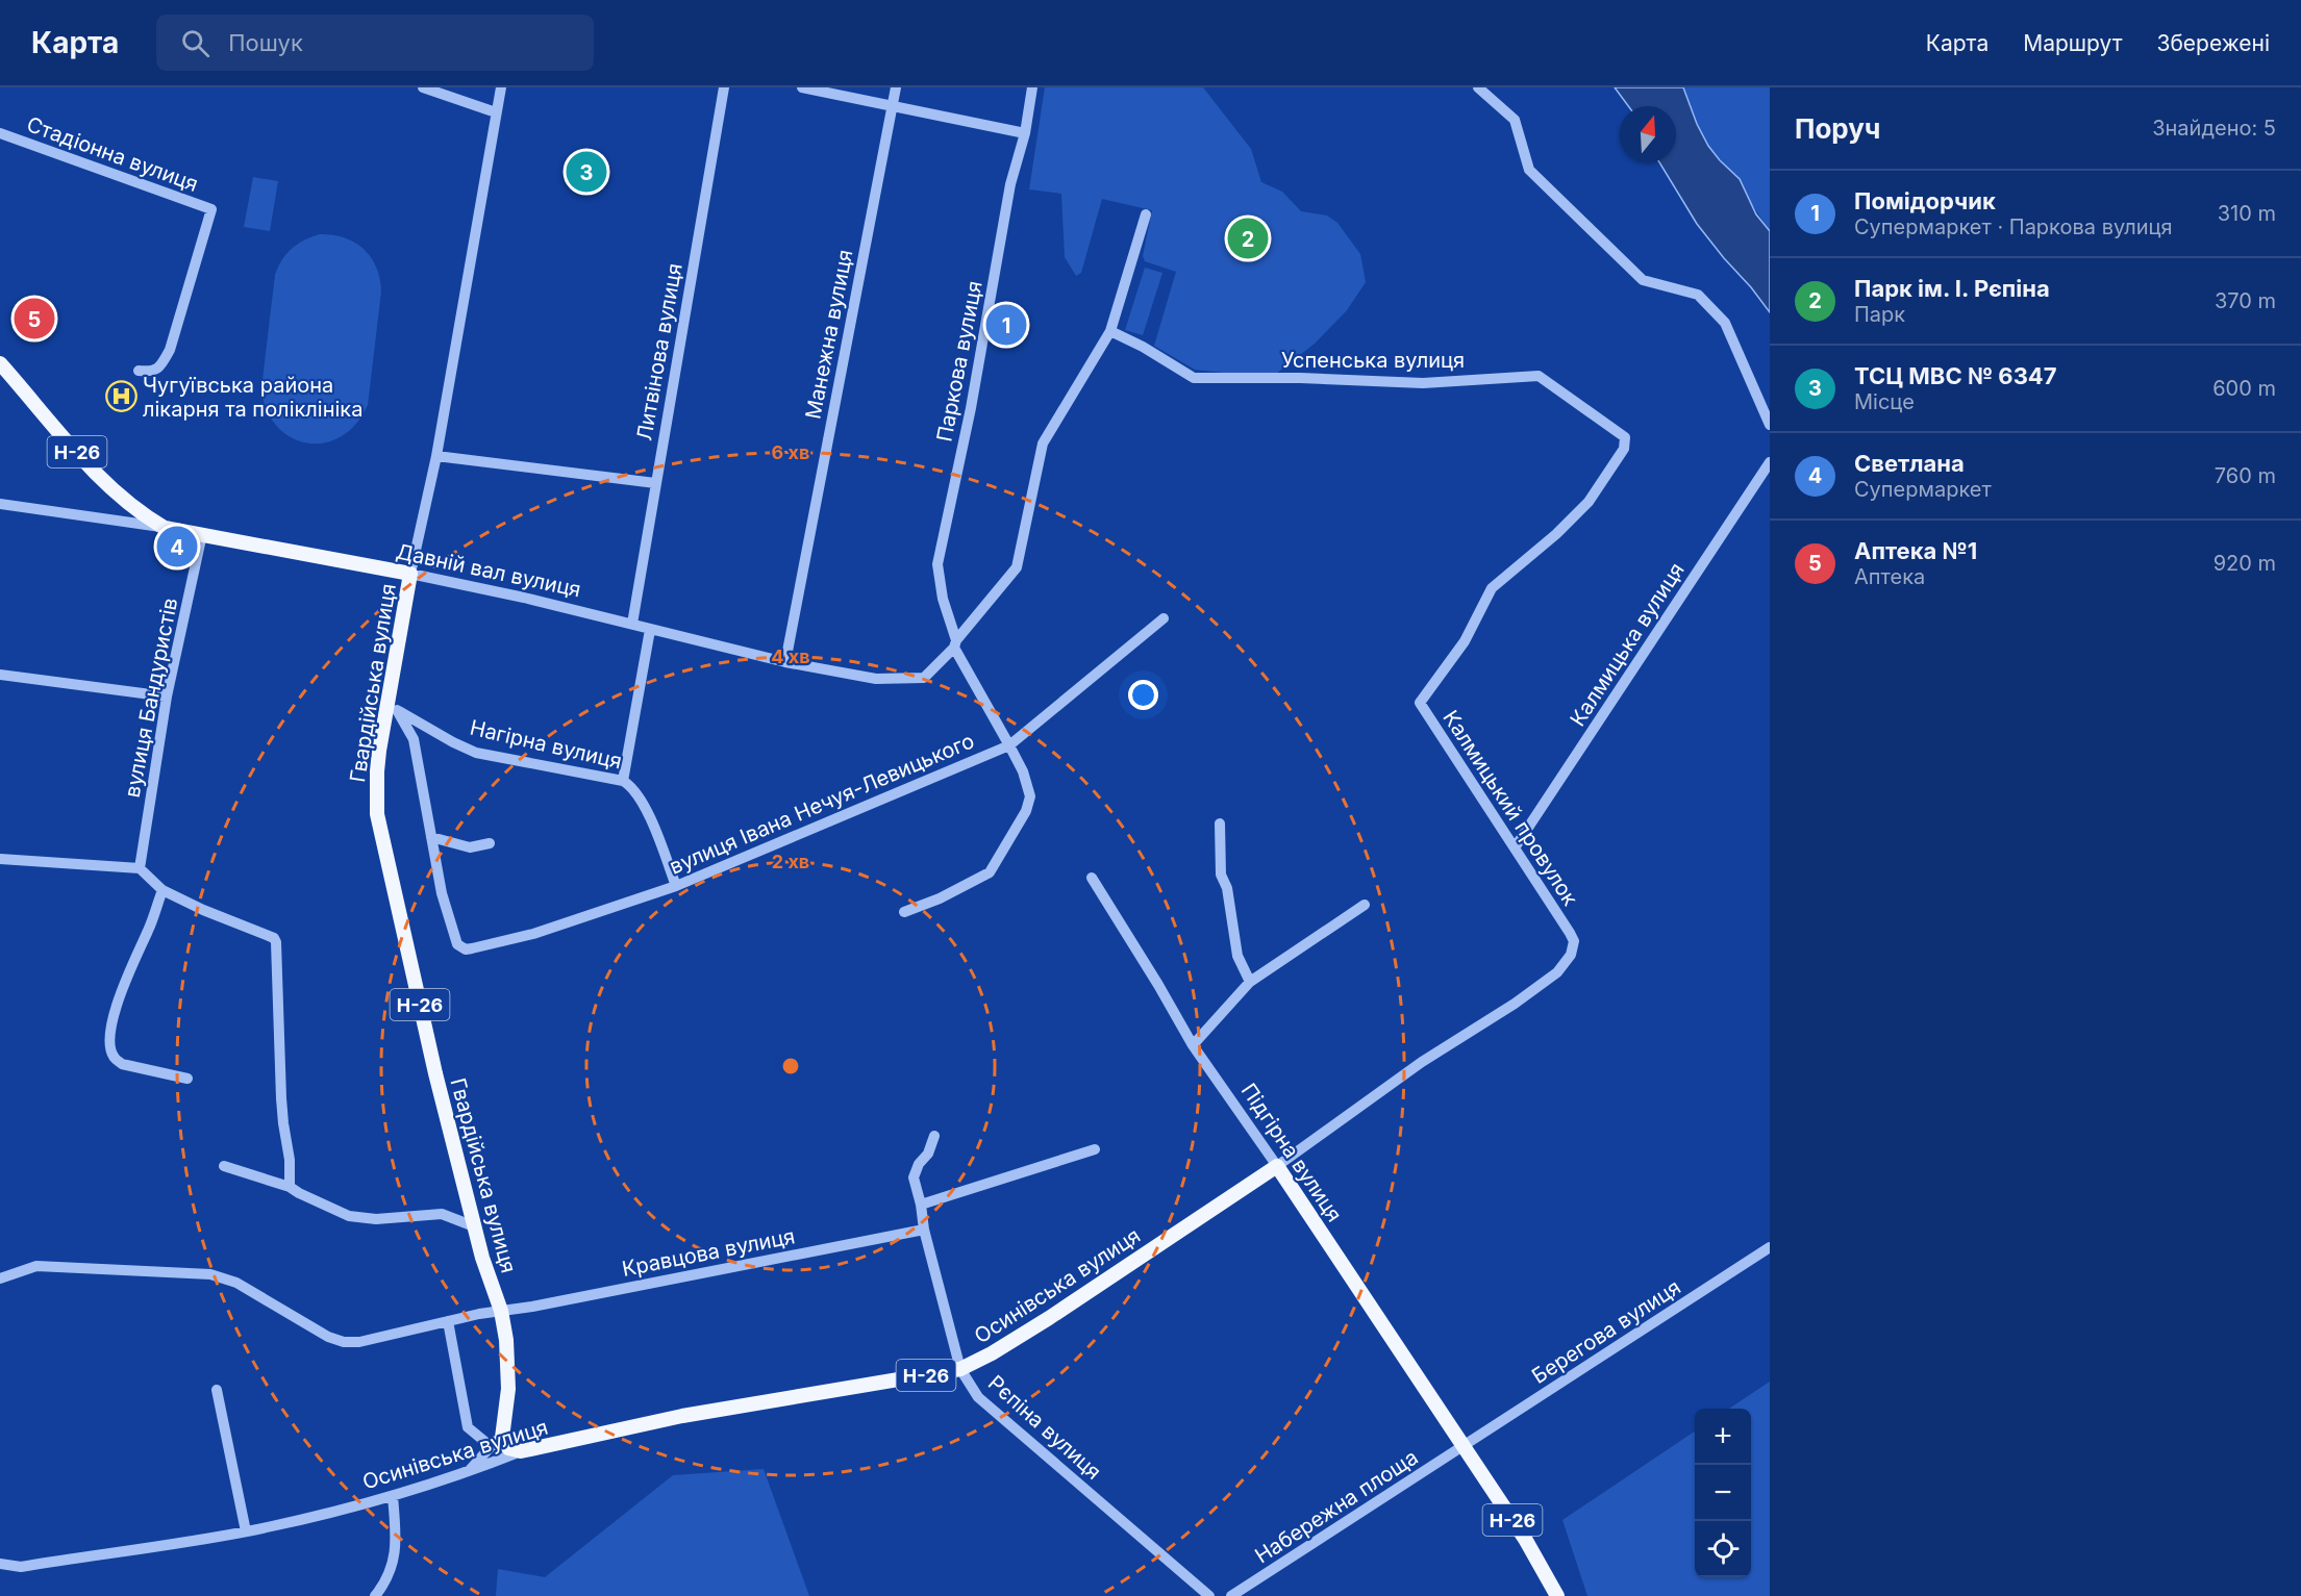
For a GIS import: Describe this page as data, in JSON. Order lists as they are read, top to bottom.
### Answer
{
  "streets": {
    "main road": [
      "Н-26",
      "Давній вал вулиця",
      "Гвардійська вулиця",
      "Підгірна вулиця",
      "Осинівська вулиця"
    ],
    "street": [
      "Стадіонна вулиця",
      "Манежна вулиця",
      "Литвінова вулиця",
      "Успенська вулиця",
      "Паркова вулиця",
      "Калмицька вулиця",
      "вулиця Бандуристів",
      "Нагірна вулиця",
      "вулиця Івана Нечуя-Левицького",
      "Калмицький провулок",
      "Кравцова вулиця",
      "Берегова вулиця",
      "Рєпіна вулиця",
      "Набережна площа"
    ]
  },
  "crossings": [
    ["Манежна вулиця", "Давній вал вулиця"],
    ["Литвінова вулиця", "Давній вал вулиця"],
    ["Успенська вулиця", "Давній вал вулиця"],
    ["Успенська вулиця", "Калмицький провулок"],
    ["Паркова вулиця", "Давній вал вулиця"],
    ["Паркова вулиця", "вулиця Івана Нечуя-Левицького"],
    ["Н-26", "Давній вал вулиця"],
    ["Н-26", "Підгірна вулиця"],
    ["Н-26", "Берегова вулиця"],
    ["Н-26", "Набережна площа"],
    ["Давній вал вулиця", "Гвардійська вулиця"],
    ["Давній вал вулиця", "вулиця Бандуристів"],
    ["Калмицька вулиця", "Калмицький провулок"],
    ["Гвардійська вулиця", "Нагірна вулиця"],
    ["Гвардійська вулиця", "Кравцова вулиця"],
    ["Нагірна вулиця", "вулиця Івана Нечуя-Левицького"],
    ["Калмицький провулок", "Осинівська вулиця"],
    ["Підгірна вулиця", "Осинівська вулиця"],
    ["Підгірна вулиця", "Берегова вулиця"],
    ["Підгірна вулиця", "Набережна площа"],
    ["Кравцова вулиця", "Рєпіна вулиця"],
    ["Осинівська вулиця", "Рєпіна вулиця"],
    ["Берегова вулиця", "Набережна площа"]
  ],
  "places": {
    "hospital": ["Чугуївська района лікарня та поліклініка"]
  },
  "north": "top",
  "page": {
    "header": "Карта",
    "search": "Пошук",
    "nav": ["Карта", "Маршрут", "Збережені"],
    "heading": ["Поруч", "Знайдено: 5"],
    "pins": [
      "3",
      "2",
      "5",
      "1",
      "4"
    ],
    "list": [
      {
        "mark": "1",
        "name": "Помідорчик",
        "note": "Супермаркет · Паркова вулиця",
        "value": "310 m"
      },
      {
        "mark": "2",
        "name": "Парк ім. І. Рєпіна",
        "note": "Парк",
        "value": "370 m"
      },
      {
        "mark": "3",
        "name": "ТСЦ МВС № 6347",
        "note": "Місце",
        "value": "600 m"
      },
      {
        "mark": "4",
        "name": "Светлана",
        "note": "Супермаркет",
        "value": "760 m"
      },
      {
        "mark": "5",
        "name": "Аптека №1",
        "note": "Аптека",
        "value": "920 m"
      }
    ],
    "map_buttons": ["+", "−"]
  },
  "rings": ["6 хв", "4 хв", "2 хв"]
}
